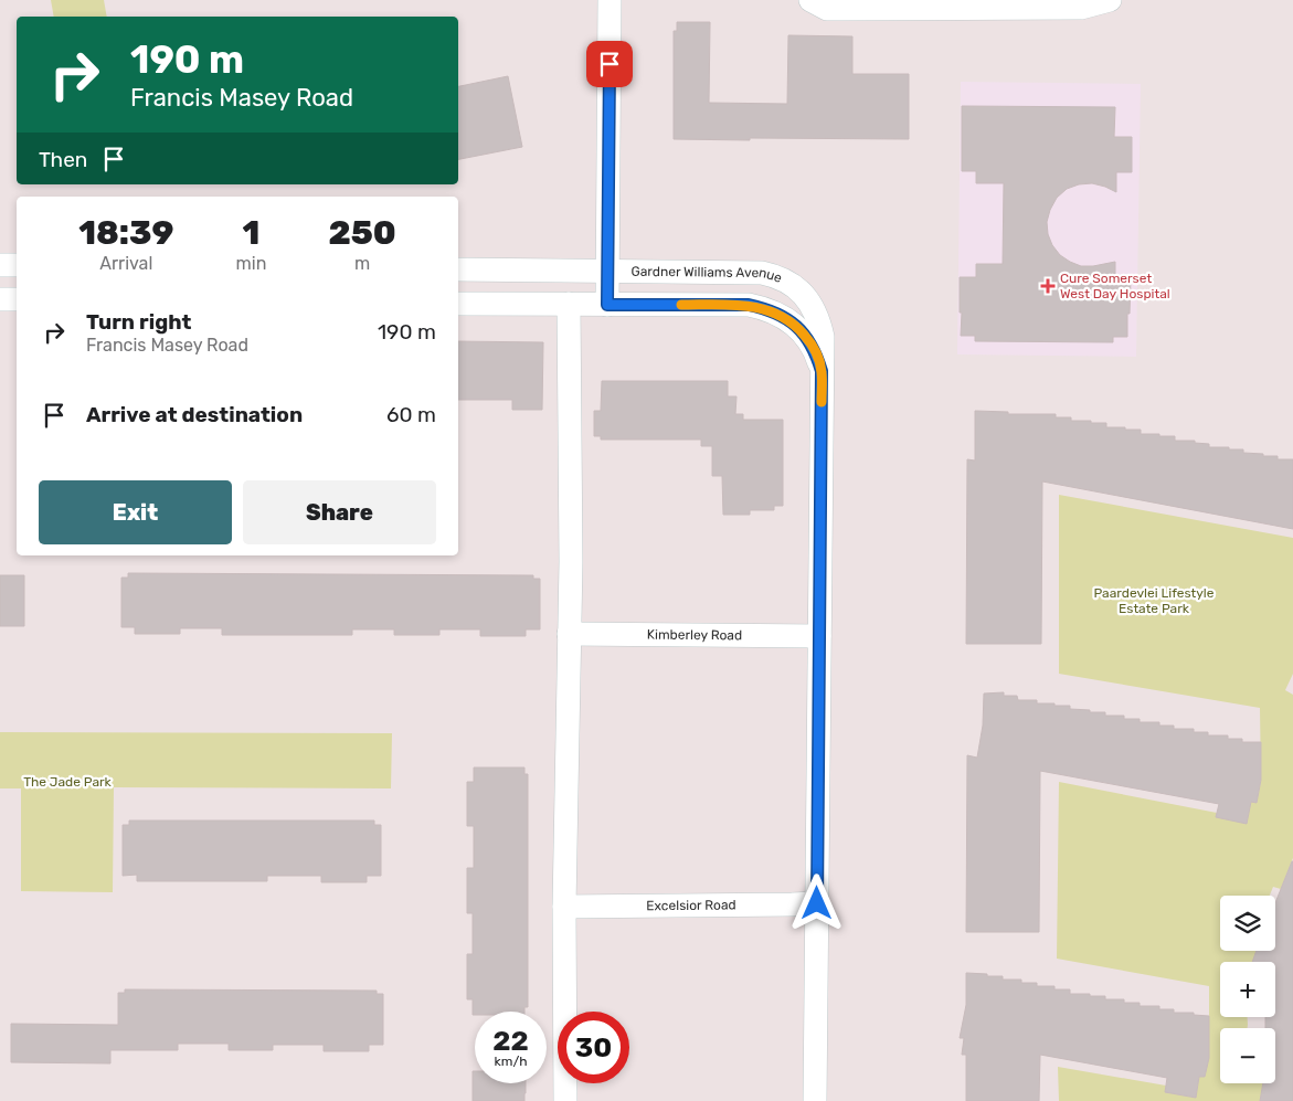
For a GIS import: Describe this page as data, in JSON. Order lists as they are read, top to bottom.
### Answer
{
  "streets": {
    "street": ["Gardner Williams Avenue", "Kimberley Road", "Excelsior Road"]
  },
  "crossings": [
    ["Gardner Williams Avenue", "Kimberley Road"],
    ["Gardner Williams Avenue", "Excelsior Road"]
  ],
  "parks": ["Paardevlei Lifestyle Estate Park", "The Jade Park"],
  "places": {
    "health": ["Cure Somerset West Day Hospital"]
  },
  "page": {
    "turn": ["190 m", "Francis Masey Road"],
    "then": "Then",
    "eta": [
      "18:39",
      "Arrival",
      "1",
      "min",
      "250",
      "m"
    ],
    "list": [
      {
        "name": "Turn right",
        "note": "Francis Masey Road",
        "value": "190 m"
      },
      {
        "name": "Arrive at destination",
        "value": "60 m"
      }
    ],
    "buttons": ["Exit", "Share"],
    "map_buttons": ["+", "−"],
    "speed": "22 km/h",
    "limit": "30"
  }
}
